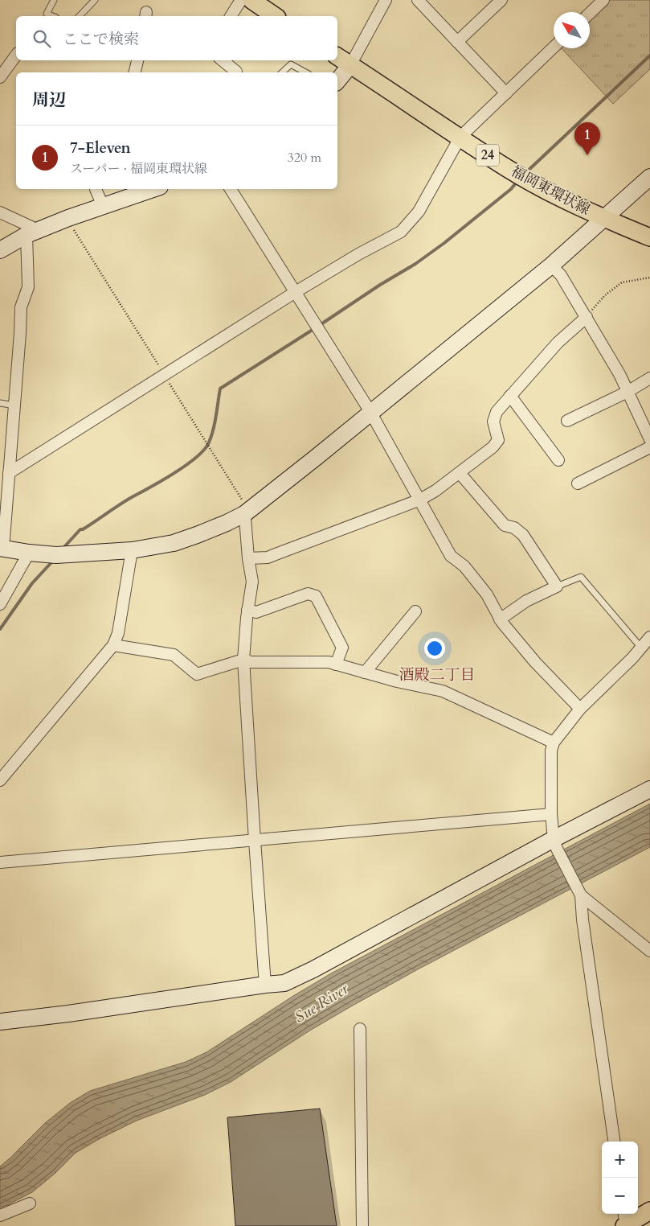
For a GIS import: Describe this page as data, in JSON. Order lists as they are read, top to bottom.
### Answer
{
  "streets": {
    "main road": ["24", "福岡東環状線"]
  },
  "districts": ["酒殿二丁目"],
  "water": ["Sue River"],
  "north": "top left",
  "page": {
    "search": "ここで検索",
    "heading": "周辺",
    "pins": "1",
    "list": [
      {
        "mark": "1",
        "name": "7-Eleven",
        "note": "スーパー · 福岡東環状線",
        "value": "320 m"
      }
    ],
    "map_buttons": ["+", "−"]
  }
}
